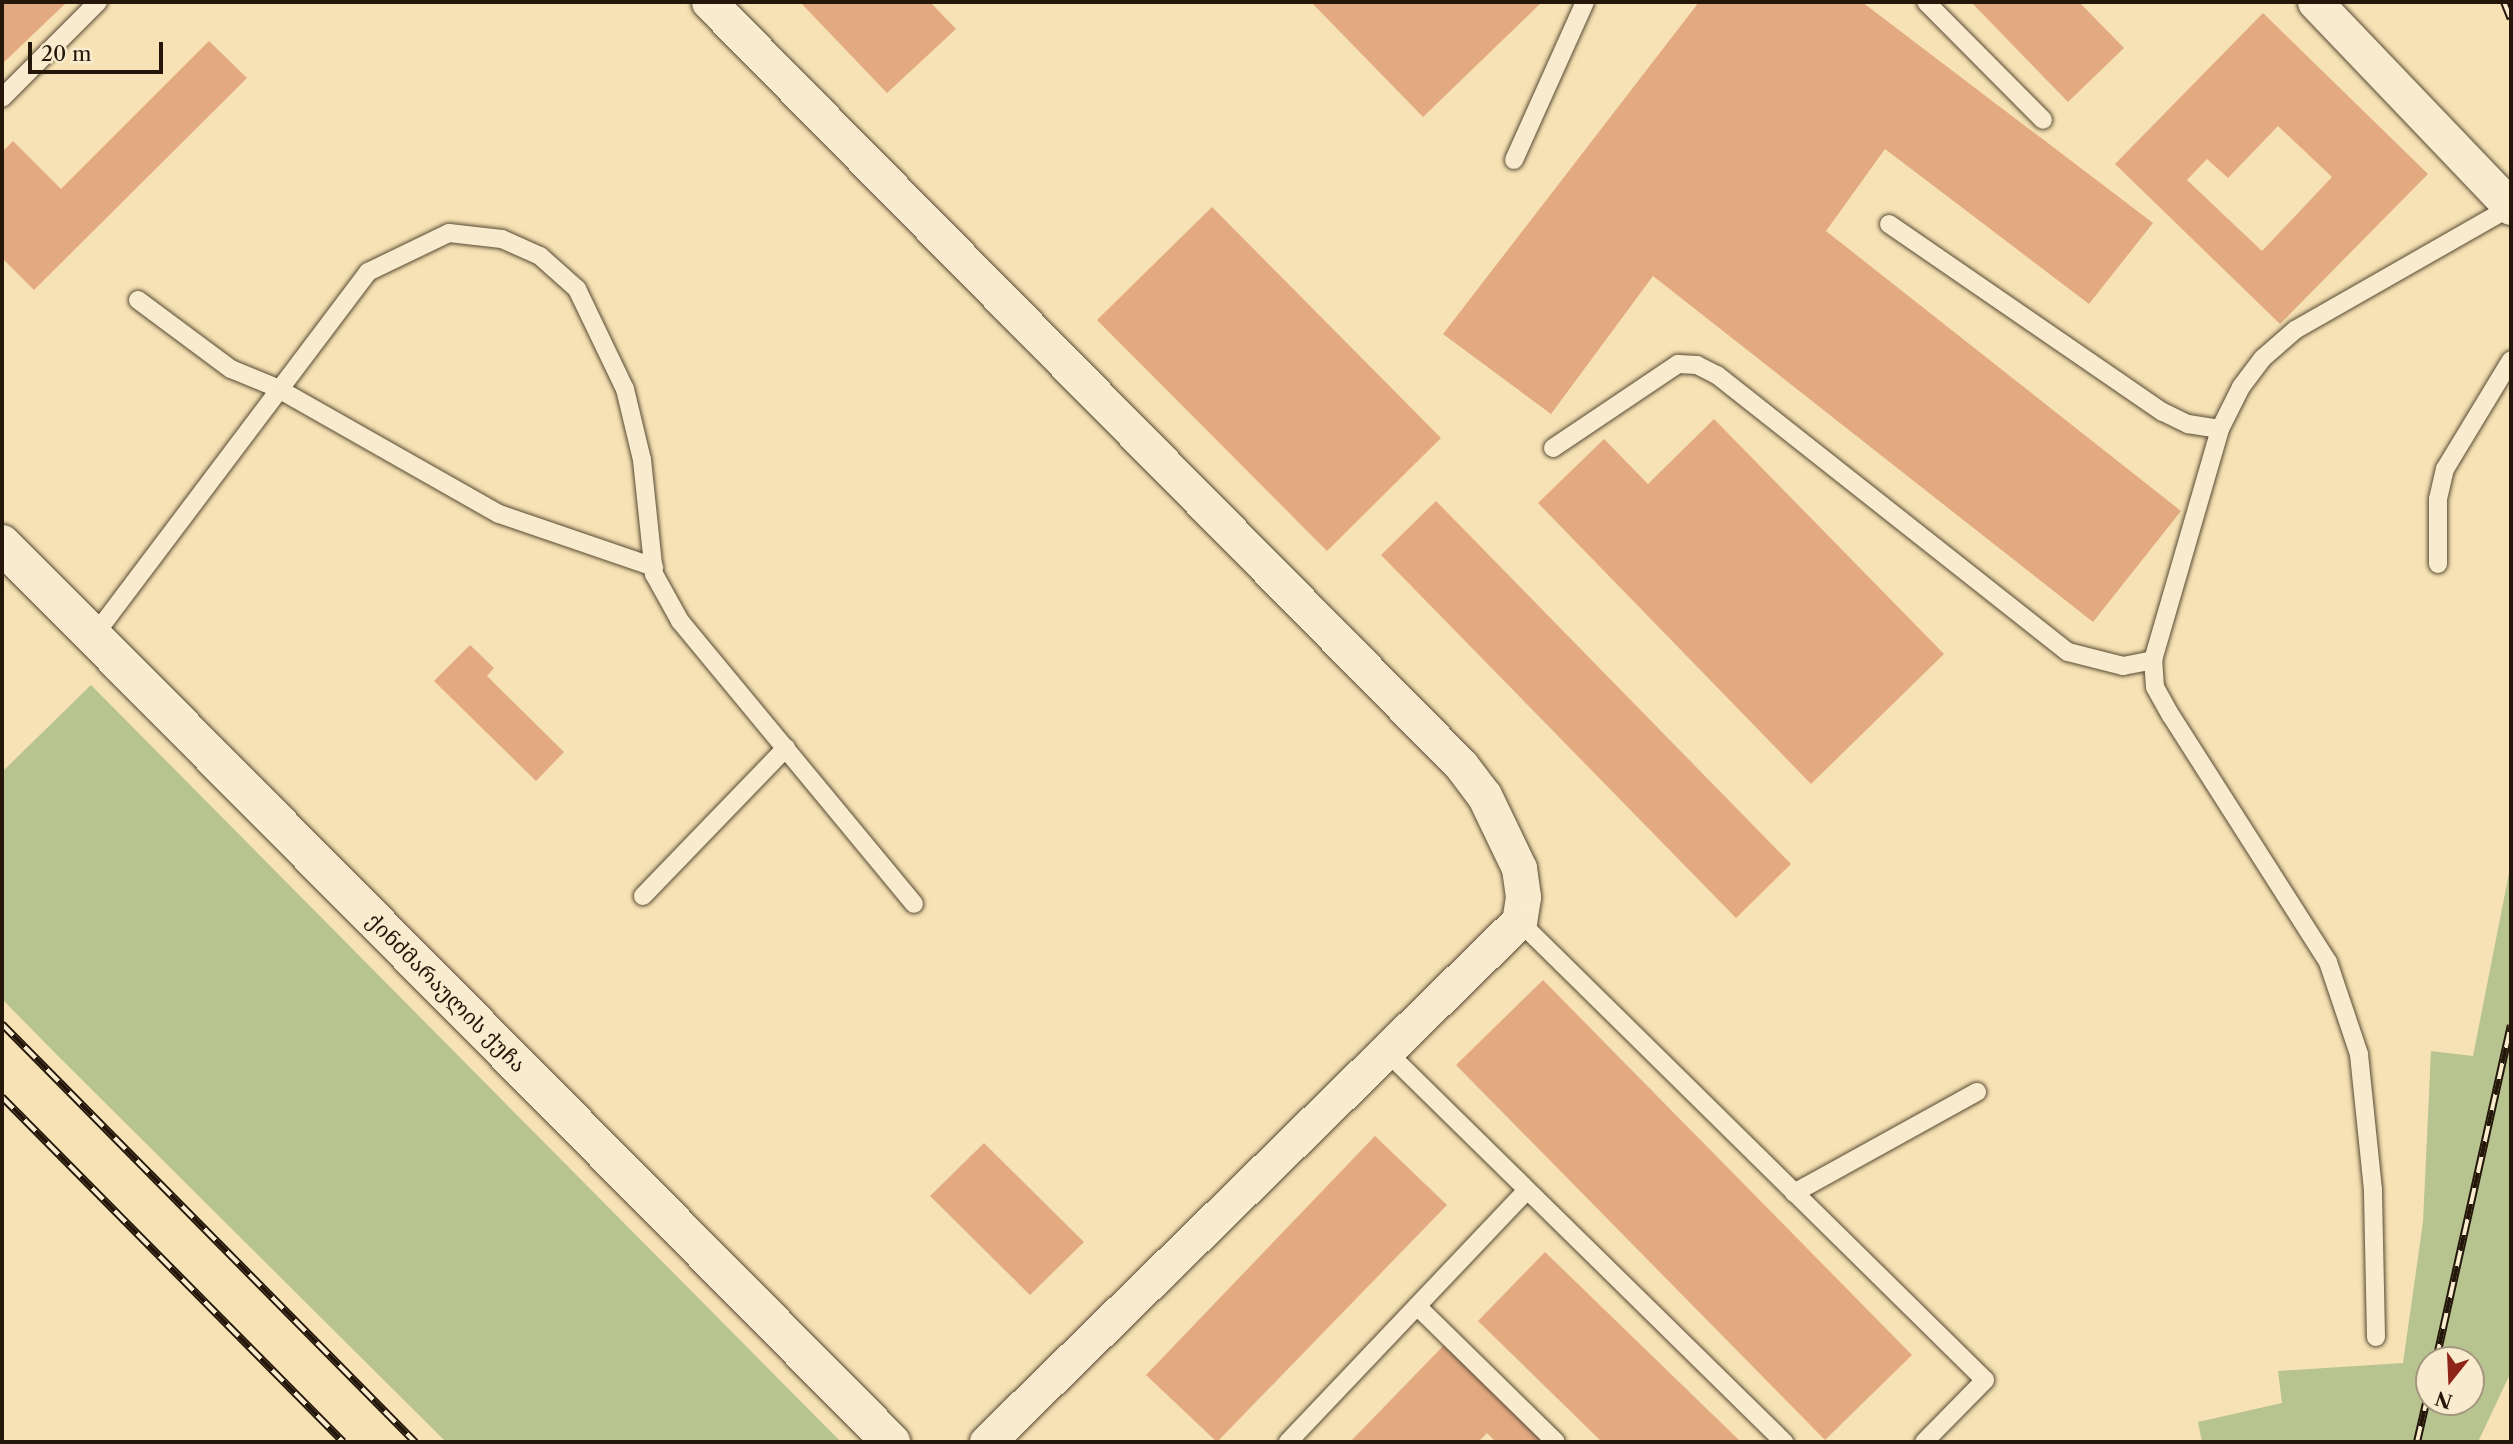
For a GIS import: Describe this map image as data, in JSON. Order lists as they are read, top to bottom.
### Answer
{
  "streets": {
    "main road": ["ქინძმარაულის ქუჩა"]
  },
  "scale_bar": "20 m",
  "north": "bottom"
}
